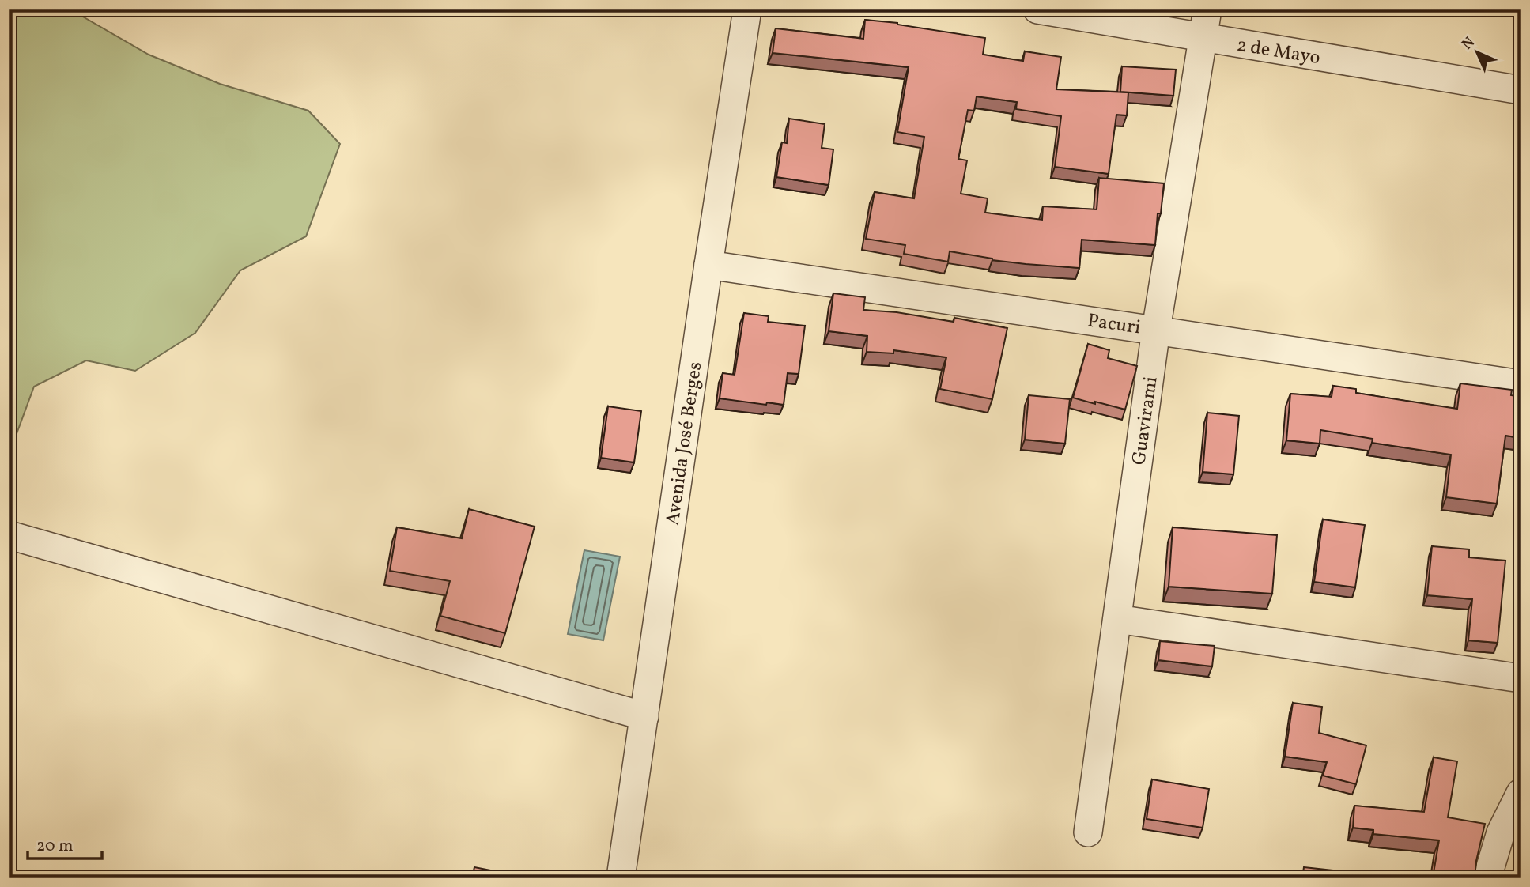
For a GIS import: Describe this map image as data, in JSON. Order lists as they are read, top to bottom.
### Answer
{
  "streets": {
    "street": [
      "2 de Mayo",
      "Pacuri",
      "Guavirami",
      "Avenida José Berges"
    ]
  },
  "crossings": [
    ["2 de Mayo", "Guavirami"],
    ["Pacuri", "Guavirami"],
    ["Pacuri", "Avenida José Berges"]
  ],
  "scale_bar": "20 m",
  "north": "top left"
}
